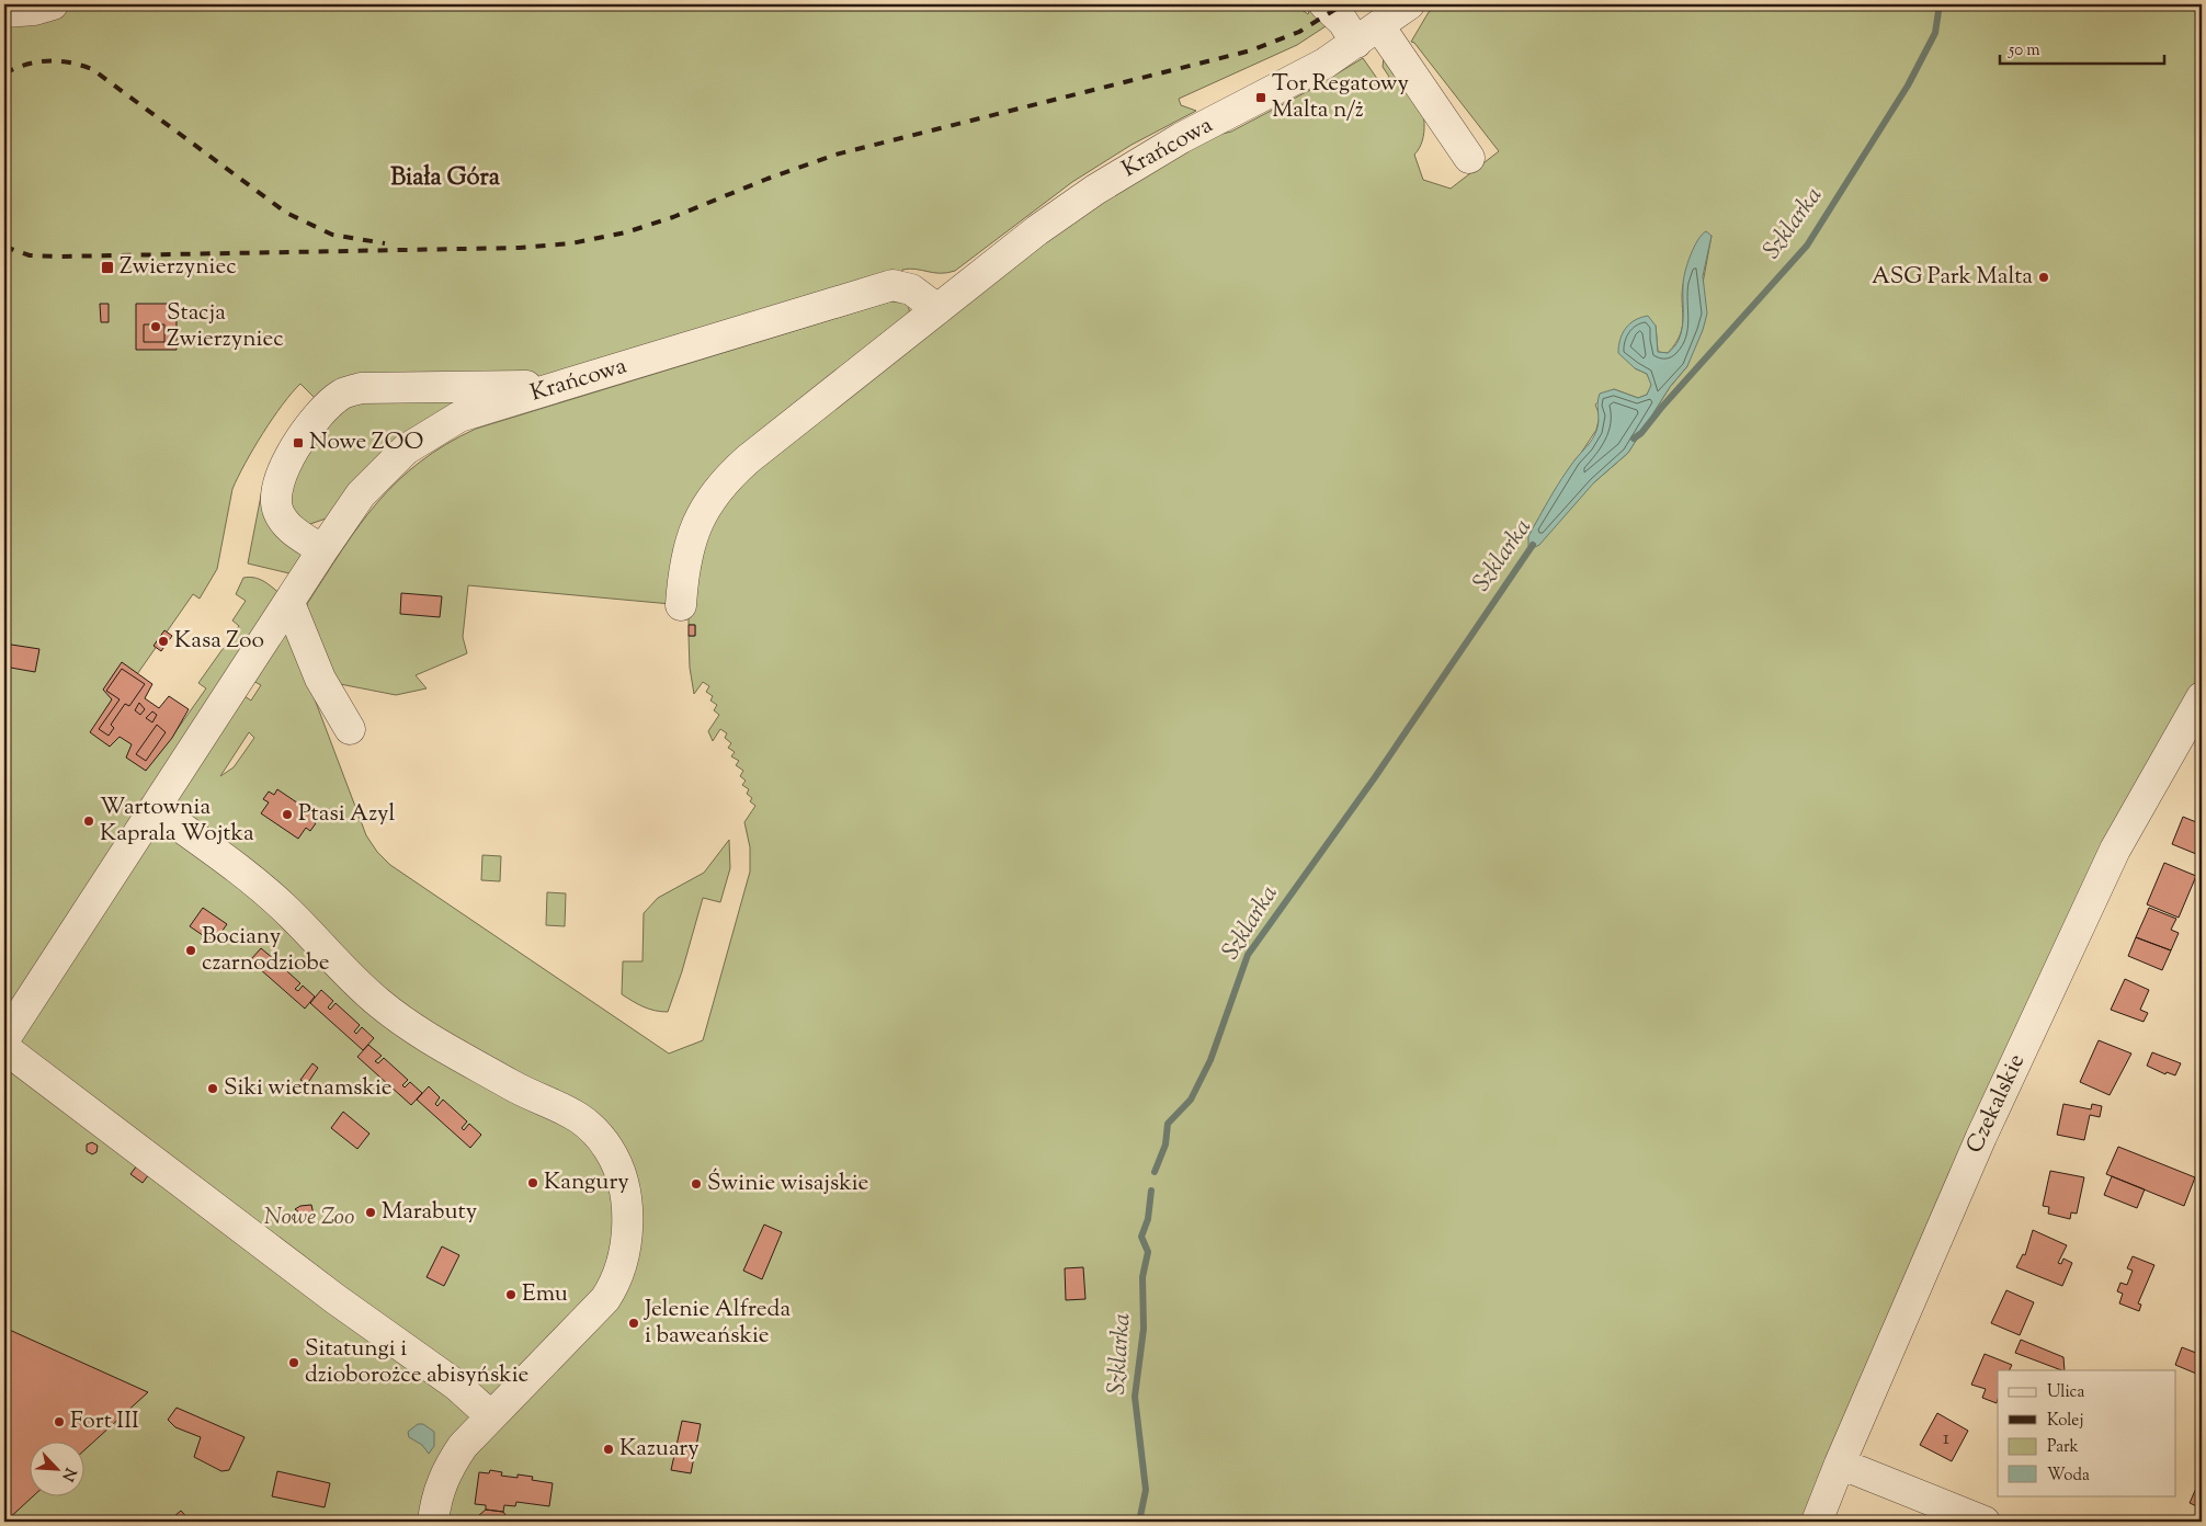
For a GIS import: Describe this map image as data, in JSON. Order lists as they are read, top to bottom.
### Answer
{
  "streets": {
    "street": ["Krańcowa", "Czekalskie"]
  },
  "districts": ["Biała Góra"],
  "water": ["Szklarka"],
  "parks": ["Nowe Zoo"],
  "places": {
    "transit": ["Tor Regatowy Malta n/ż", "Zwierzyniec", "Nowe ZOO"],
    "other": [
      "ASG Park Malta",
      "Stacja Zwierzyniec",
      "Kasa Zoo",
      "Ptasi Azyl",
      "Wartownia Kaprala Wojtka",
      "Bociany czarnodziobe",
      "Siki wietnamskie",
      "Kangury",
      "Świnie wisajskie",
      "Marabuty",
      "Emu",
      "Jelenie Alfreda i baweańskie",
      "Sitatungi i dzioborożce abisyńskie",
      "Fort III",
      "Kazuary"
    ]
  },
  "house_numbers": ["1"],
  "legend": [
    "Ulica",
    "Kolej",
    "Park",
    "Woda"
  ],
  "scale_bar": "50 m",
  "north": "bottom right"
}
